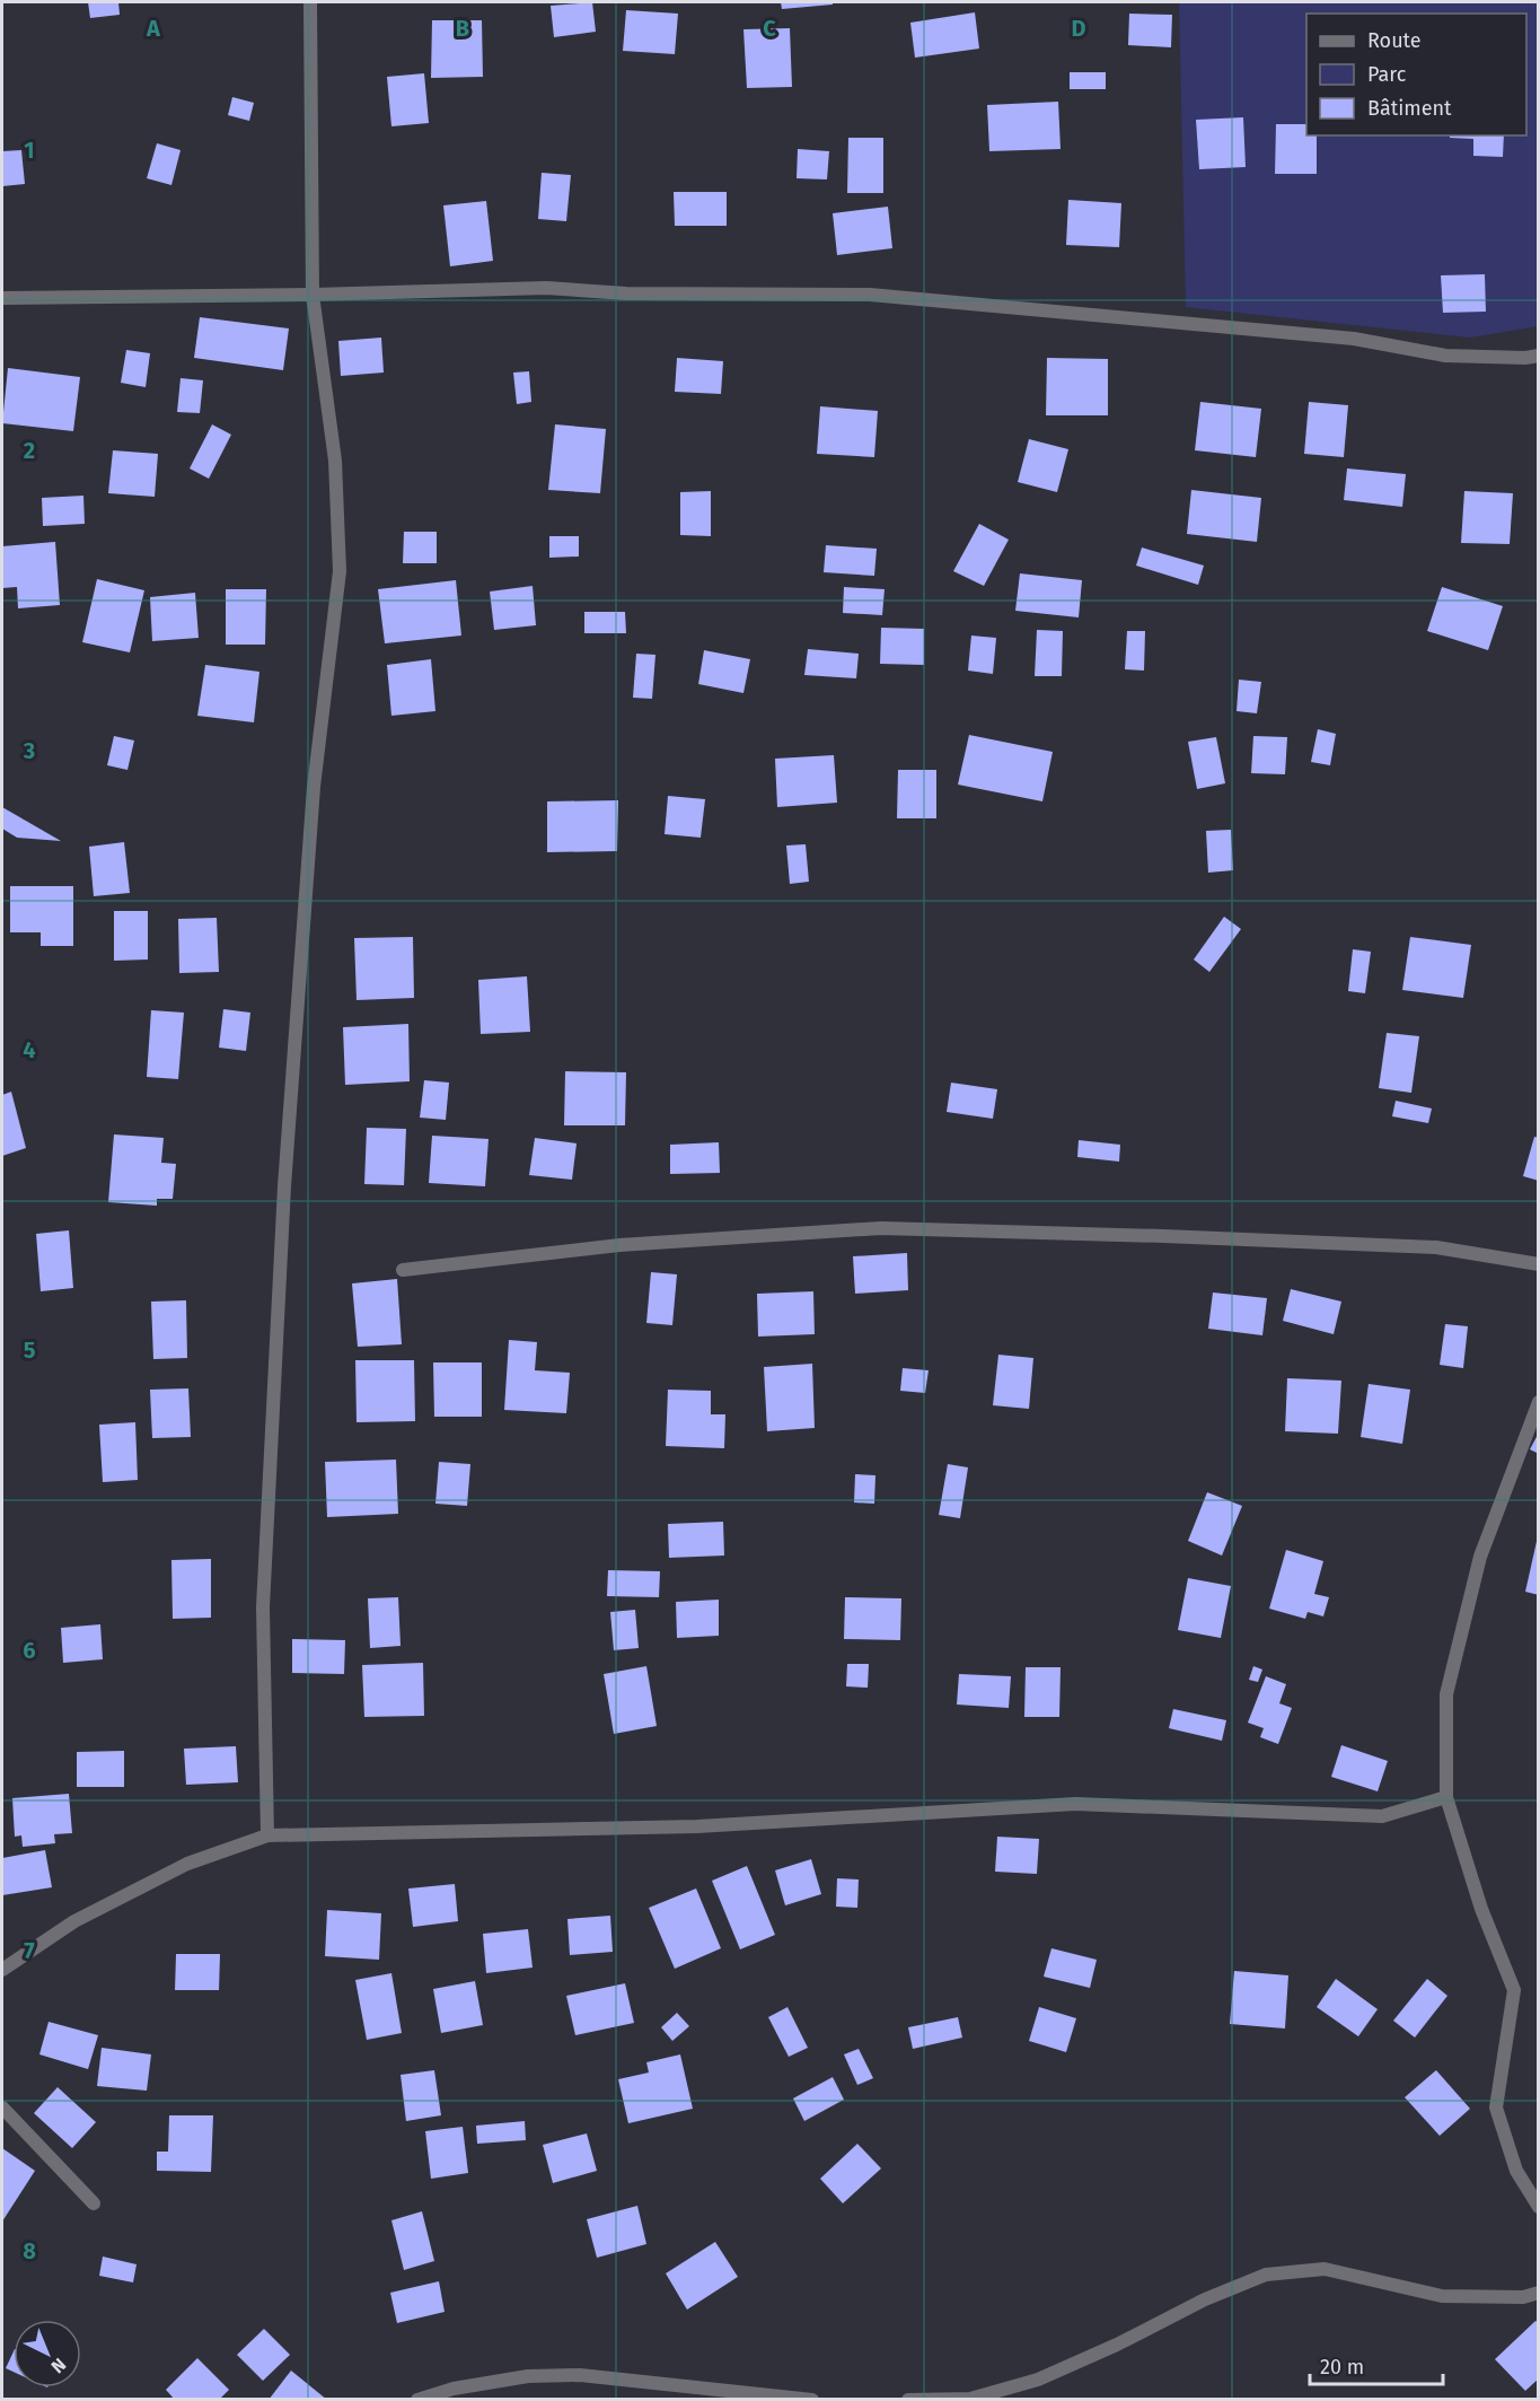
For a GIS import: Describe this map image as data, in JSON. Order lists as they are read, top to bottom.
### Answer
{
  "legend": ["Route", "Parc", "Bâtiment"],
  "scale_bar": "20 m",
  "north": "bottom right",
  "grid": {
    "columns": [
      "A",
      "B",
      "C",
      "D"
    ],
    "rows": [
      "1",
      "2",
      "3",
      "4",
      "5",
      "6",
      "7",
      "8"
    ]
  }
}
